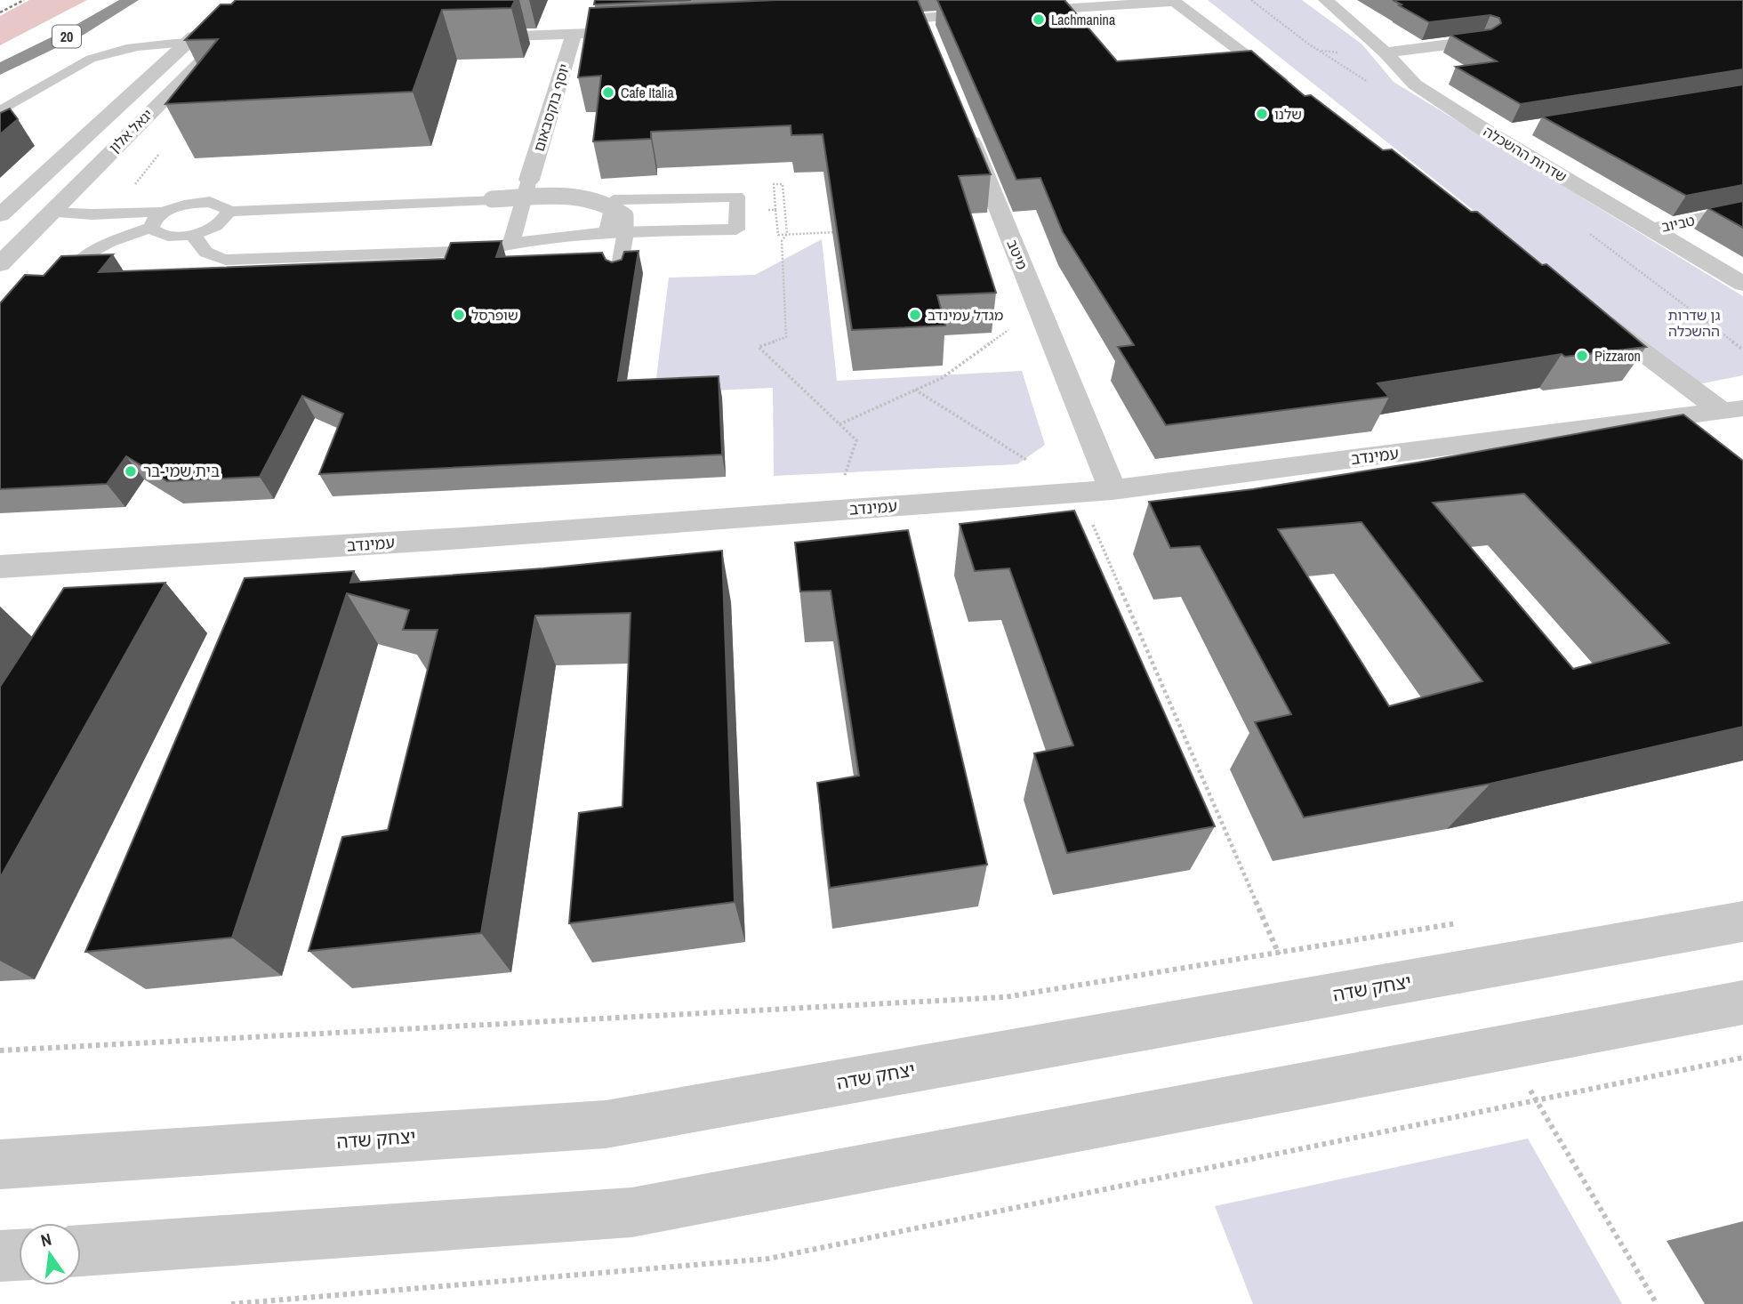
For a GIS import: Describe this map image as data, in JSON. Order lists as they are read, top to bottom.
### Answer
{
  "streets": {
    "highway": ["20"],
    "street": [
      "יוסף בוקסבאום",
      "יגאל אלון",
      "שדרות ההשכלה",
      "טביוב",
      "מיטב",
      "עמינדב",
      "יצחק שדה"
    ]
  },
  "crossings": [
    ["שדרות ההשכלה", "טביוב"],
    ["מיטב", "עמינדב"]
  ],
  "parks": ["גן שדרות ההשכלה"],
  "places": [
    "Lachmanina",
    "Cafe Italia",
    "שלנו",
    "שופרסל",
    "מגדל עמינדב",
    "Pizzaron",
    "בית שמי-בר"
  ],
  "north": "top"
}
